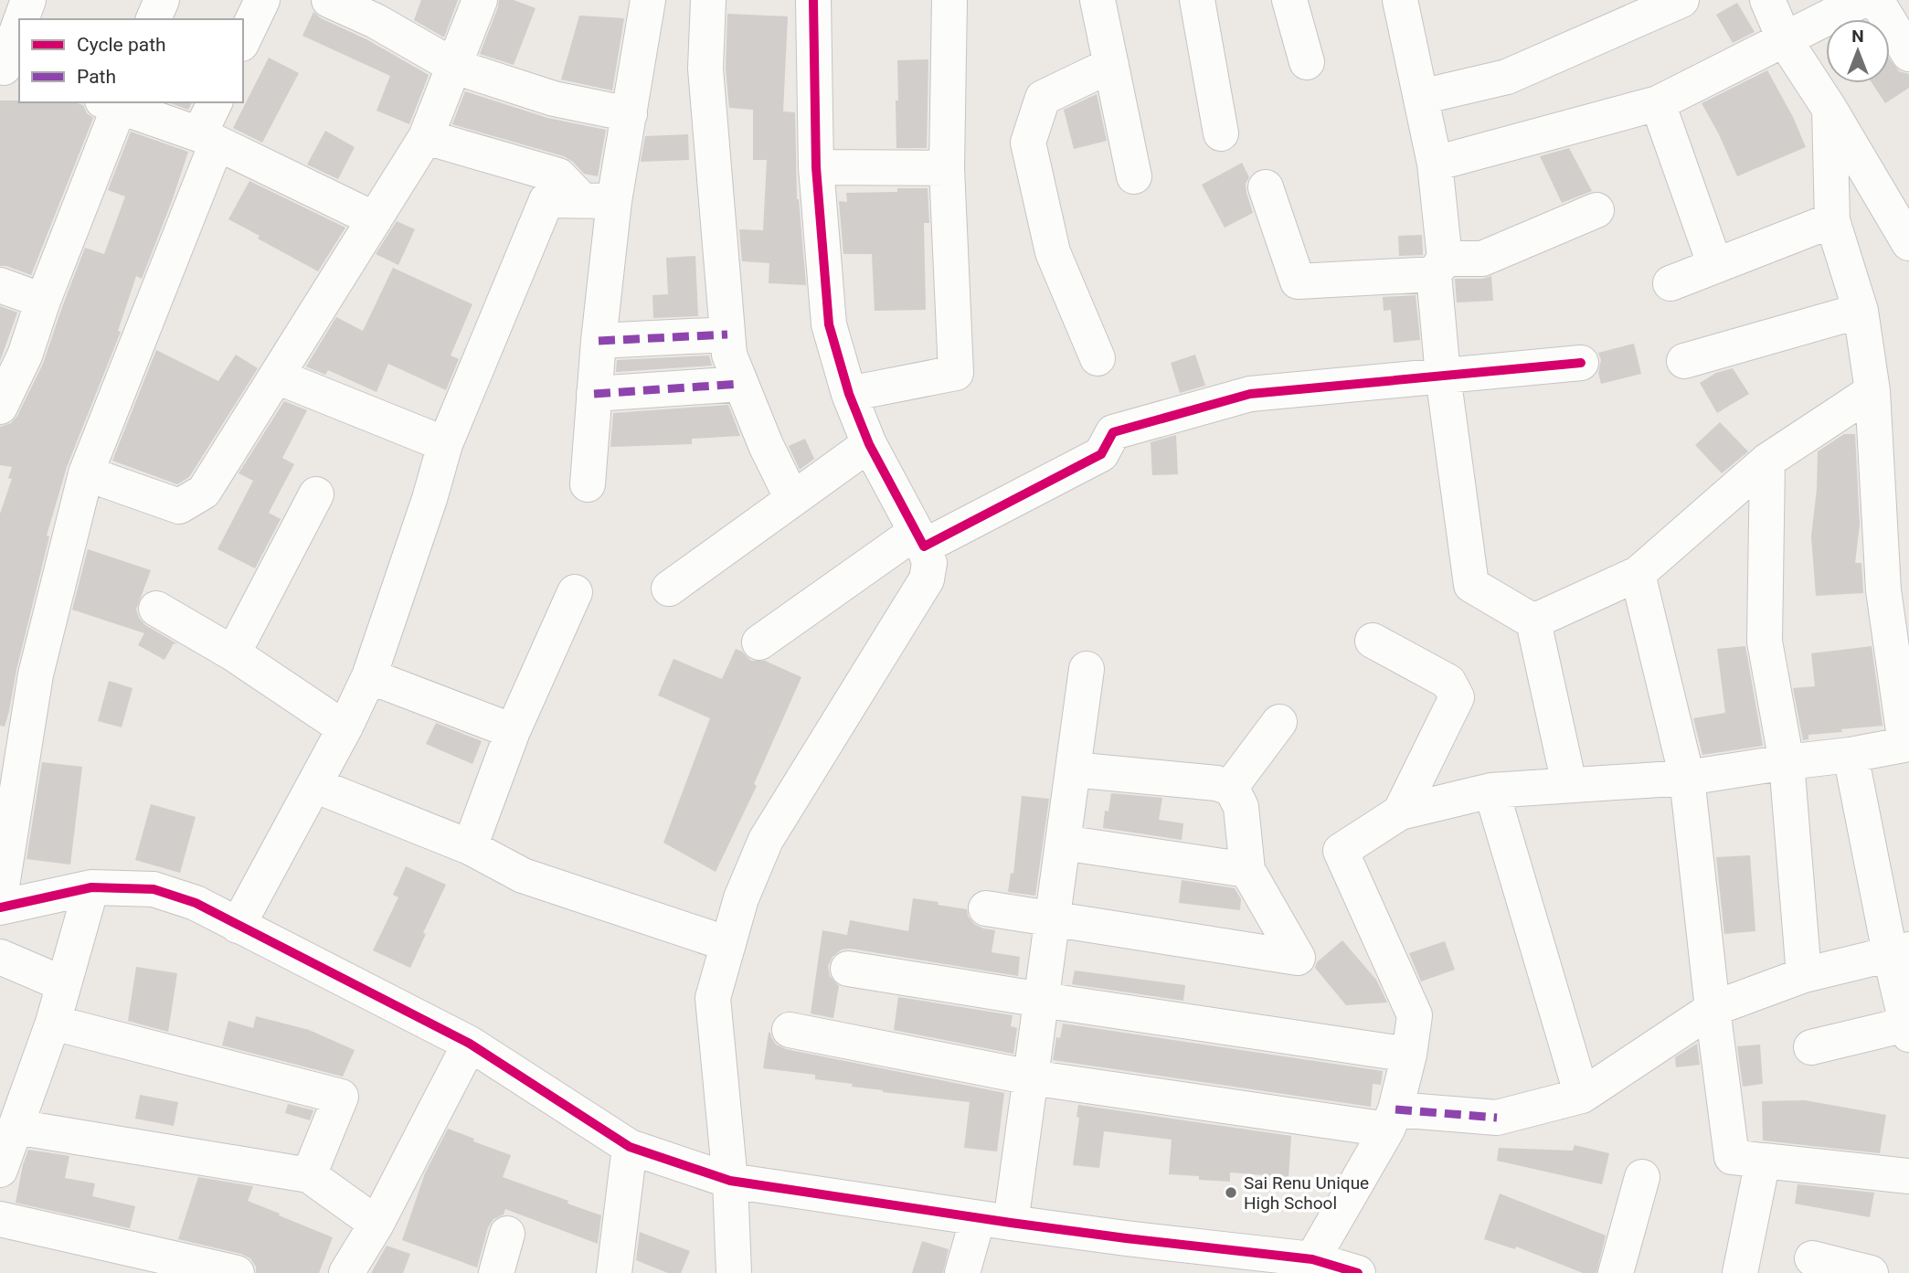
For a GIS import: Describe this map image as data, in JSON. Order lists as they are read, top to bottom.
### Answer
{
  "places": ["Sai Renu Unique High School"],
  "legend": ["Cycle path", "Path"],
  "north": "top"
}
